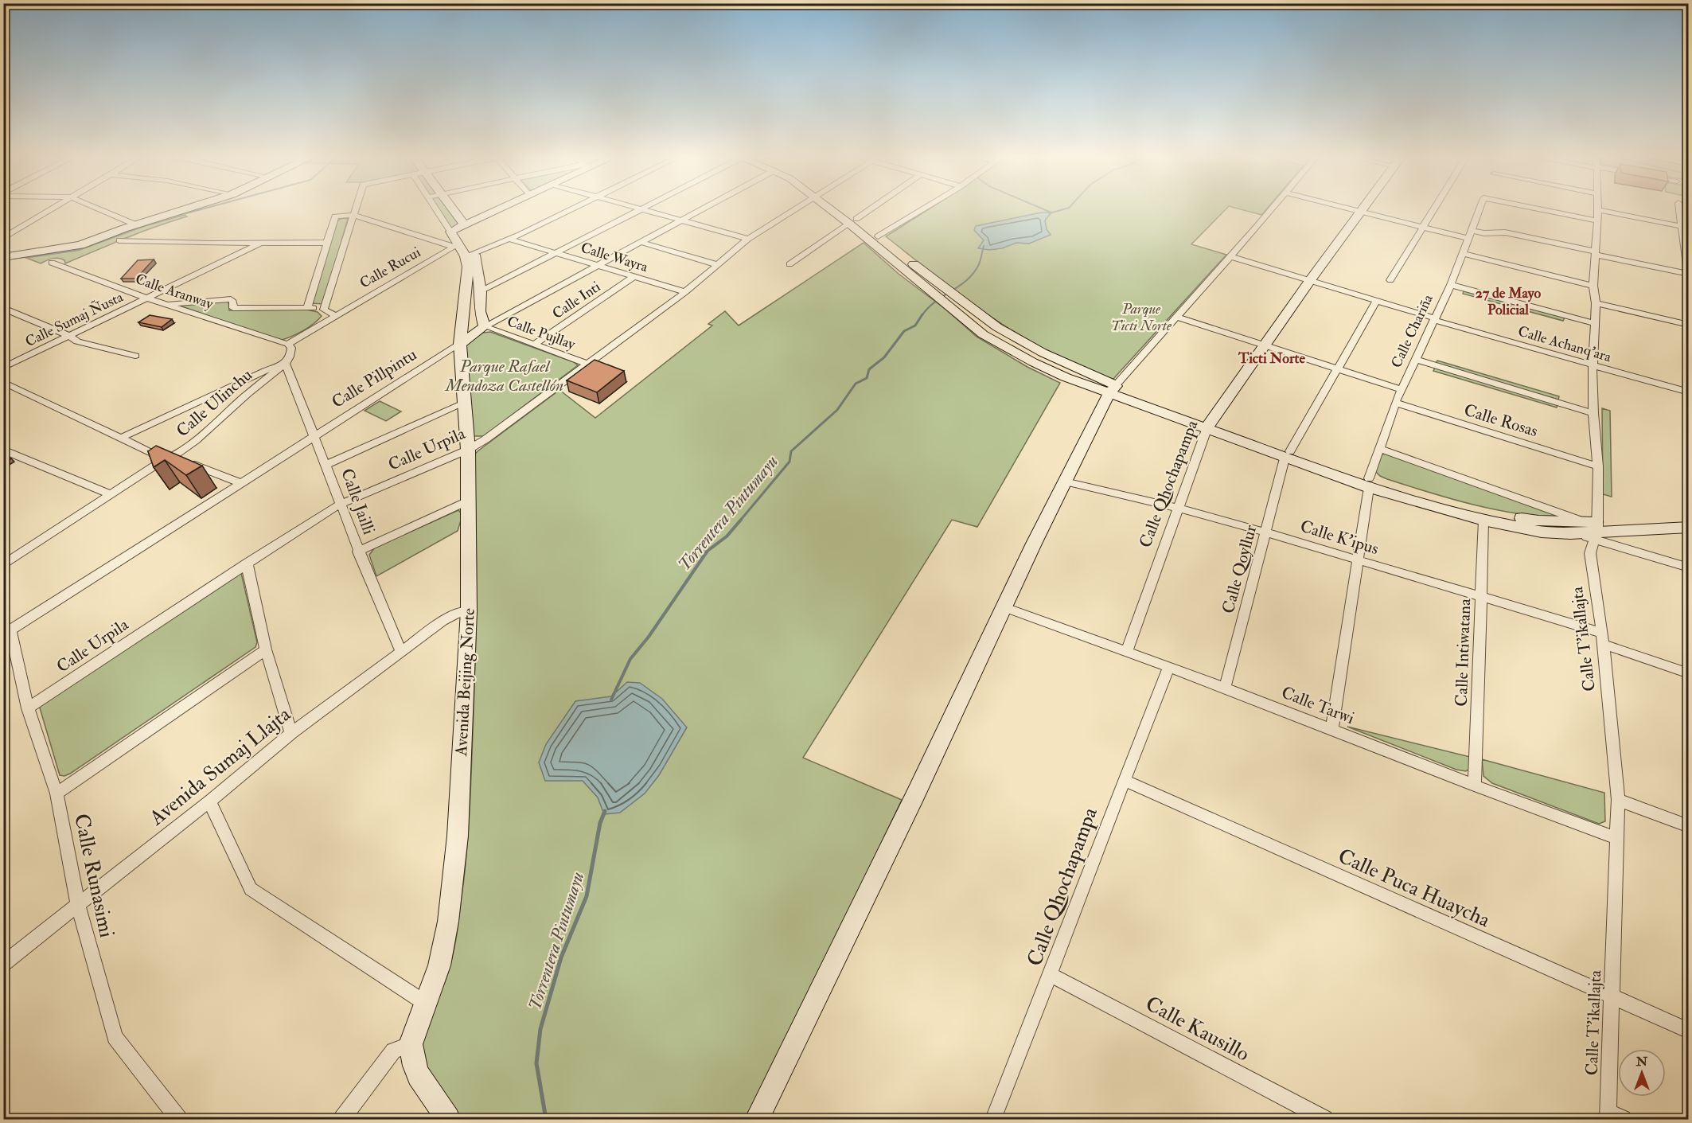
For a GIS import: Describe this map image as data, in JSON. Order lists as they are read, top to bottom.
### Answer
{
  "streets": {
    "street": [
      "Calle Wayra",
      "Calle Rucui",
      "Calle Aranway",
      "Calle Inti",
      "Calle Sumaj Ñusta",
      "Calle Chariña",
      "Calle Pujllay",
      "Calle Achanq'ara",
      "Calle Pillpintu",
      "Calle Ulinchu",
      "Calle Rosas",
      "Calle Urpila",
      "Calle Qhochapampa",
      "Calle Jailli",
      "Calle K'ipus",
      "Calle Qoyllur",
      "Calle T'ikallajta",
      "Calle Intiwatana",
      "Avenida Beijing Norte",
      "Calle Tarwi",
      "Avenida Sumaj Llajta",
      "Calle Runasimi",
      "Calle Puca Huaycha",
      "Calle Kausillo"
    ]
  },
  "crossings": [
    ["Calle Wayra", "Calle Inti"],
    ["Calle Wayra", "Calle Pillpintu"],
    ["Calle Wayra", "Calle Urpila"],
    ["Calle Rucui", "Avenida Beijing Norte"],
    ["Calle Aranway", "Calle Sumaj Ñusta"],
    ["Calle Inti", "Calle Pujllay"],
    ["Calle Chariña", "Calle Achanq'ara"],
    ["Calle Chariña", "Calle Rosas"],
    ["Calle Chariña", "Calle K'ipus"],
    ["Calle Chariña", "Calle T'ikallajta"],
    ["Calle Chariña", "Calle Tarwi"],
    ["Calle Pujllay", "Calle Pillpintu"],
    ["Calle Pujllay", "Calle Urpila"],
    ["Calle Pujllay", "Avenida Beijing Norte"],
    ["Calle Achanq'ara", "Calle Qhochapampa"],
    ["Calle Achanq'ara", "Calle Qoyllur"],
    ["Calle Achanq'ara", "Calle T'ikallajta"],
    ["Calle Pillpintu", "Calle Jailli"],
    ["Calle Pillpintu", "Avenida Beijing Norte"],
    ["Calle Pillpintu", "Calle Runasimi"],
    ["Calle Ulinchu", "Calle Jailli"],
    ["Calle Rosas", "Calle T'ikallajta"],
    ["Calle Urpila", "Calle Jailli"],
    ["Calle Urpila", "Avenida Beijing Norte"],
    ["Calle Urpila", "Calle Runasimi"],
    ["Calle Qhochapampa", "Calle K'ipus"],
    ["Calle Qhochapampa", "Calle Tarwi"],
    ["Calle Qhochapampa", "Calle Puca Huaycha"],
    ["Calle Qhochapampa", "Calle Kausillo"],
    ["Calle Jailli", "Avenida Sumaj Llajta"],
    ["Calle K'ipus", "Calle Qoyllur"],
    ["Calle K'ipus", "Calle T'ikallajta"],
    ["Calle K'ipus", "Calle Intiwatana"],
    ["Calle Qoyllur", "Calle Tarwi"],
    ["Calle T'ikallajta", "Calle Tarwi"],
    ["Calle T'ikallajta", "Calle Puca Huaycha"],
    ["Calle Intiwatana", "Calle Tarwi"],
    ["Avenida Beijing Norte", "Avenida Sumaj Llajta"],
    ["Avenida Sumaj Llajta", "Calle Runasimi"]
  ],
  "districts": ["27 de Mayo Policial", "Ticti Norte"],
  "water": ["Torrentera Pintumayu"],
  "parks": ["Parque Ticti Norte", "Parque Rafael Mendoza Castellón"],
  "north": "top"
}
